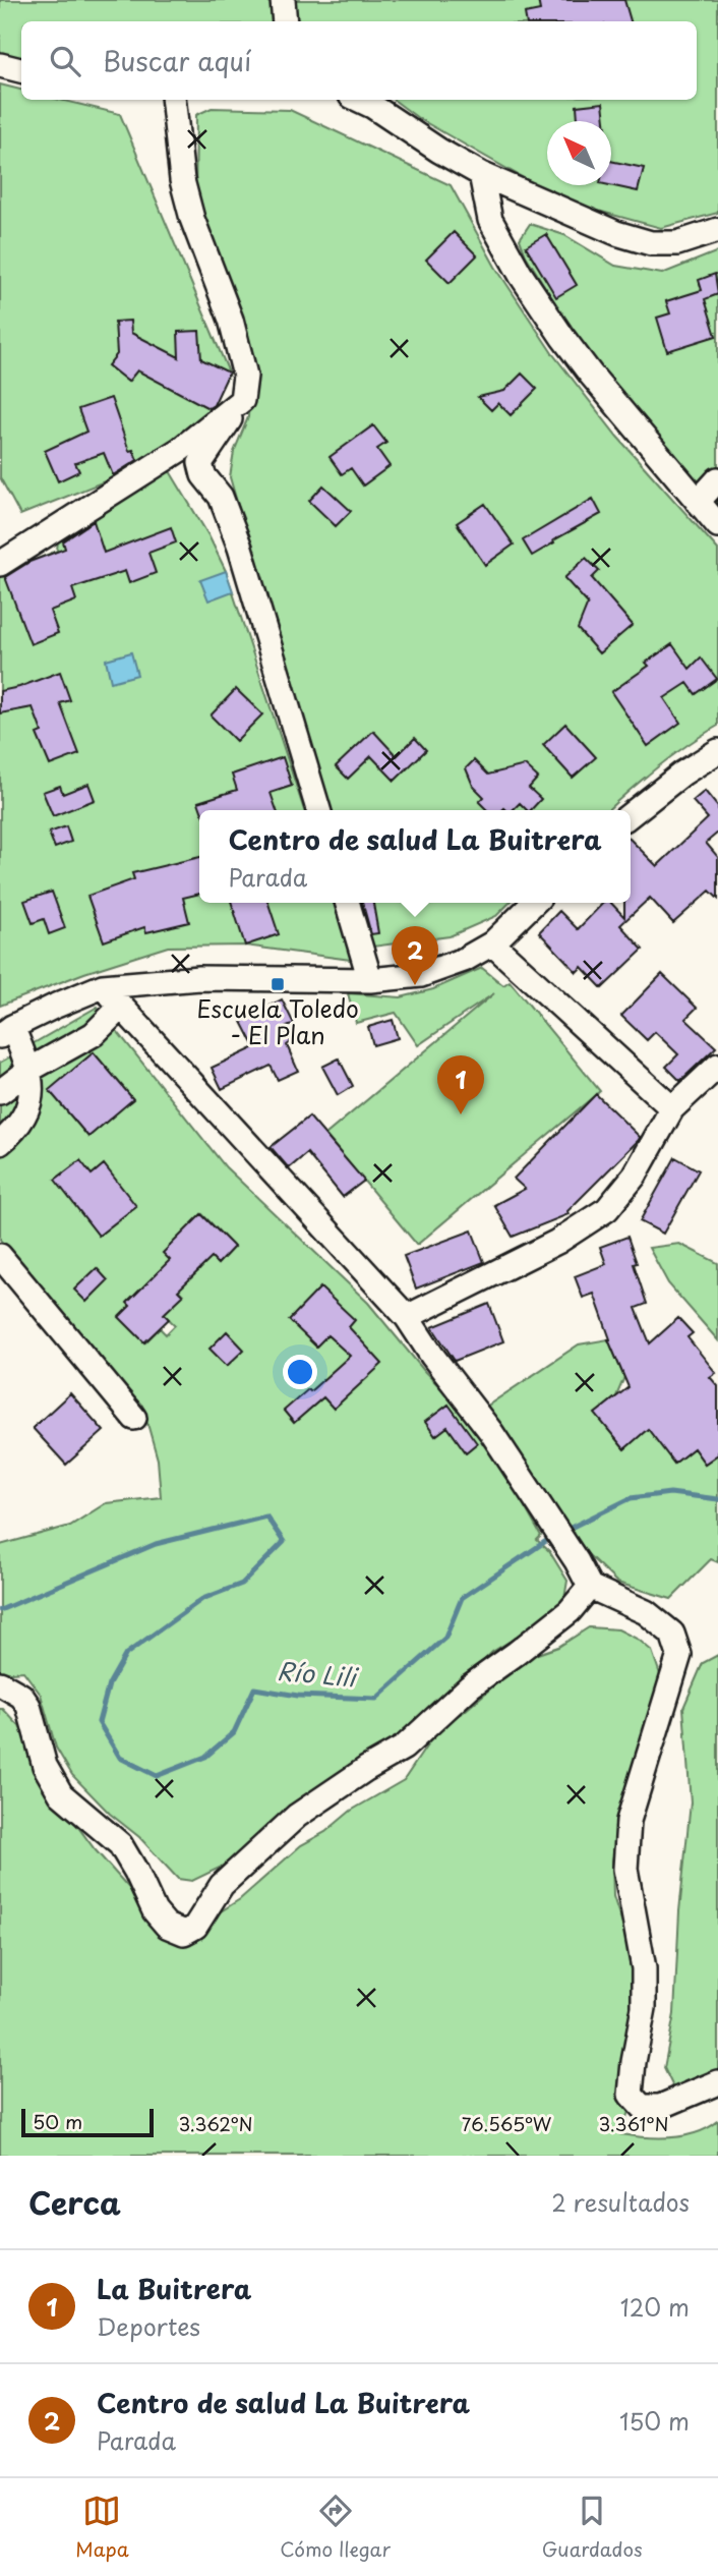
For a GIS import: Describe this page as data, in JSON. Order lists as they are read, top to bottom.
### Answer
{
  "water": ["Río Lili"],
  "places": {
    "transit": ["Escuela Toledo - El Plan"]
  },
  "scale_bar": "50 m",
  "north": "top left",
  "page": {
    "search": "Buscar aquí",
    "popup": ["Centro de salud La Buitrera", "Parada"],
    "pins": ["2", "1"],
    "scale": "50 m",
    "heading": ["Cerca", "2 resultados"],
    "list": [
      {
        "mark": "1",
        "name": "La Buitrera",
        "note": "Deportes",
        "value": "120 m"
      },
      {
        "mark": "2",
        "name": "Centro de salud La Buitrera",
        "note": "Parada",
        "value": "150 m"
      }
    ],
    "nav": ["Mapa", "Cómo llegar", "Guardados"]
  },
  "coordinates": ["76.565°W", "3.362°N", "3.361°N"]
}
